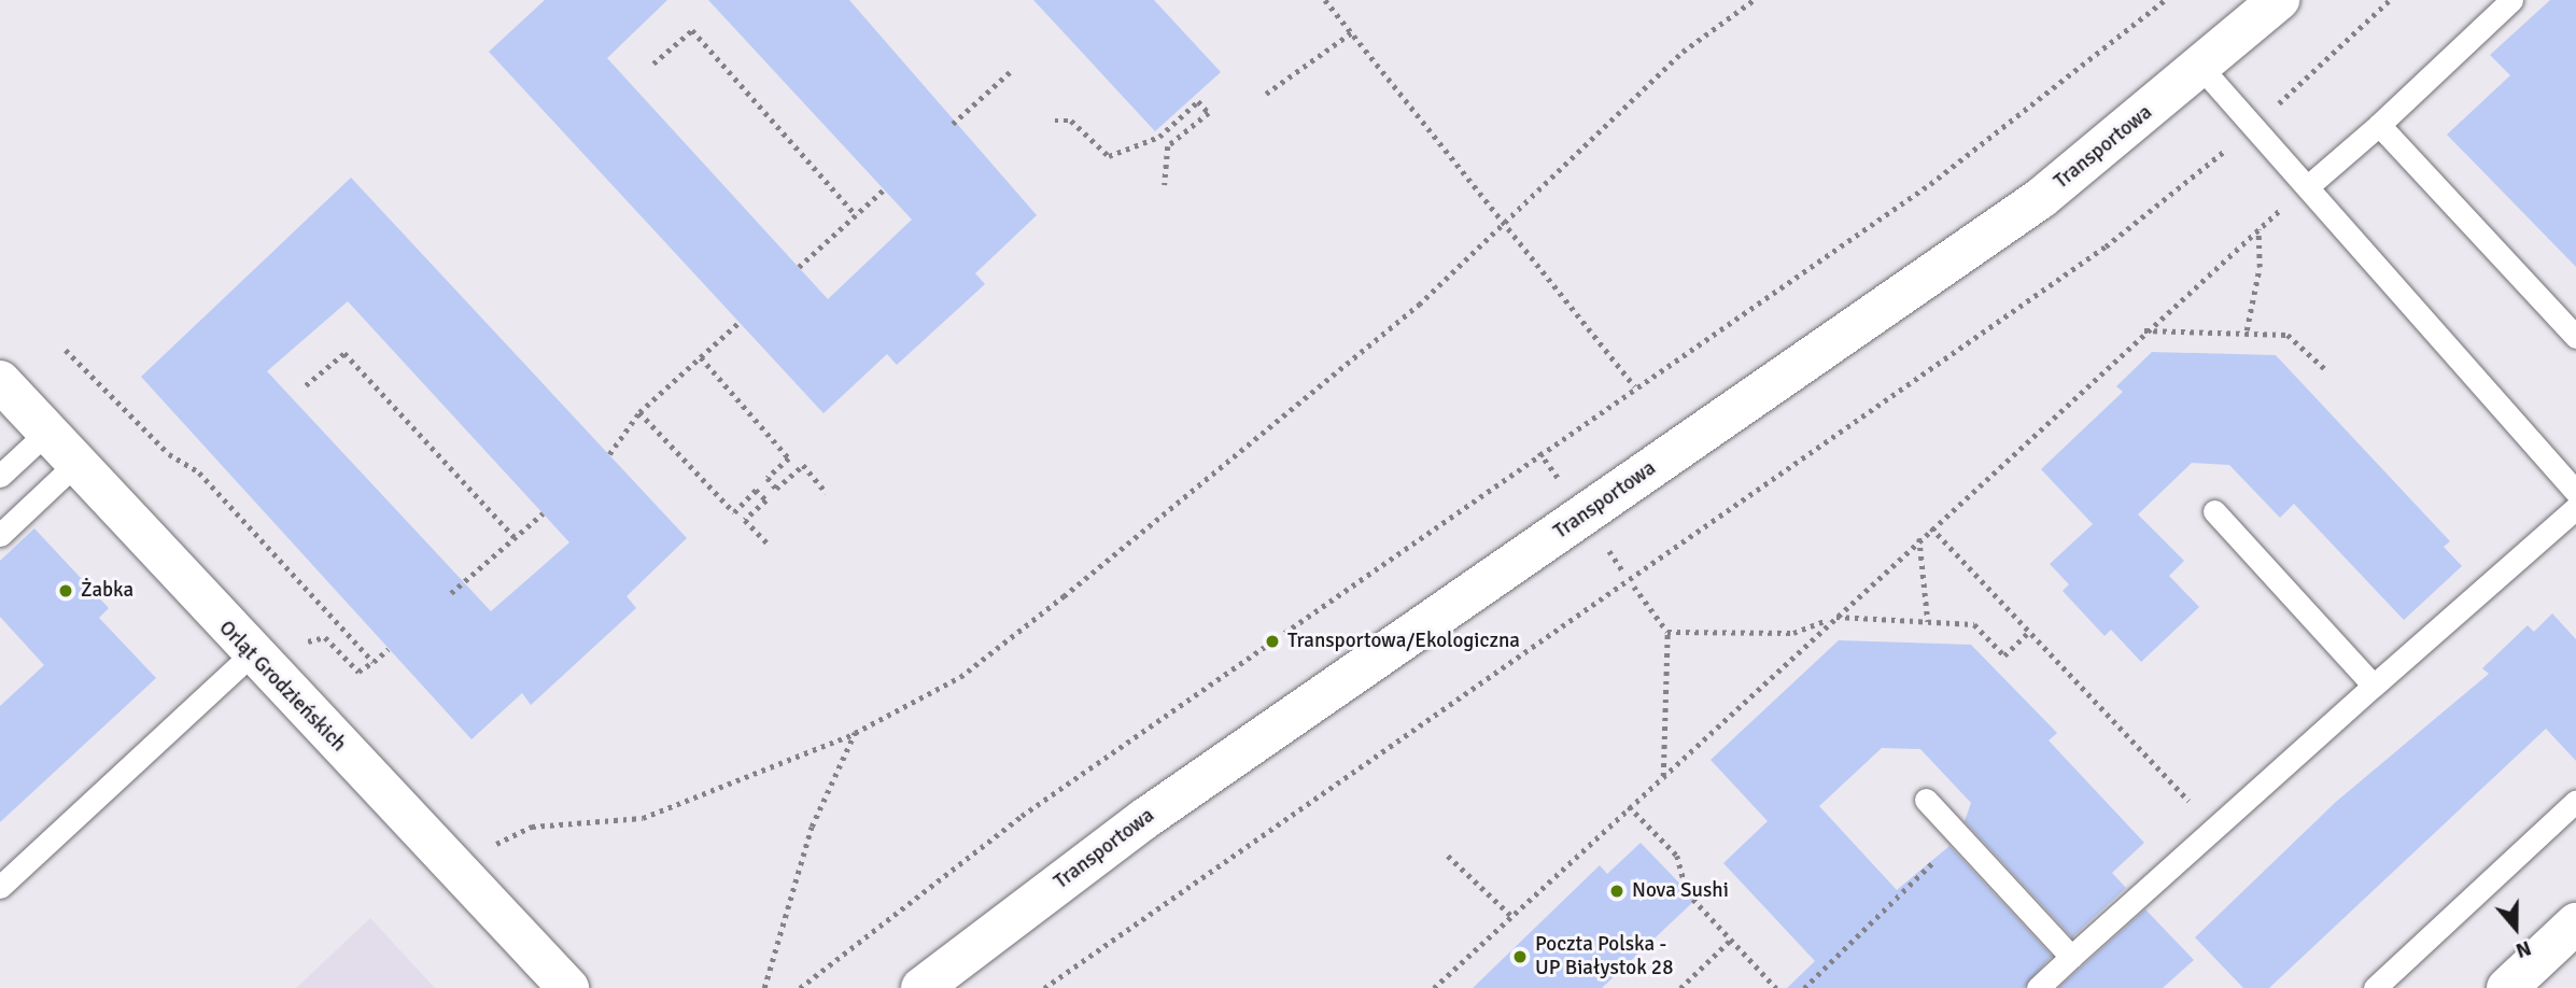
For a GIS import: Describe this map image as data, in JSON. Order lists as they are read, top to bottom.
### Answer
{
  "streets": {
    "street": ["Transportowa", "Orląt Grodzieńskich"]
  },
  "places": [
    "Żabka",
    "Transportowa/Ekologiczna",
    "Nova Sushi",
    "Poczta Polska - UP Białystok 28"
  ],
  "north": "bottom"
}
